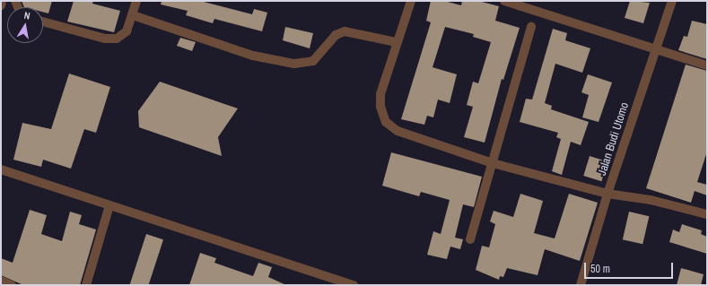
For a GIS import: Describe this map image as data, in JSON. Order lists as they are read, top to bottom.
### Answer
{
  "streets": {
    "street": ["Jalan Budi Utomo"]
  },
  "scale_bar": "50 m",
  "north": "top"
}
